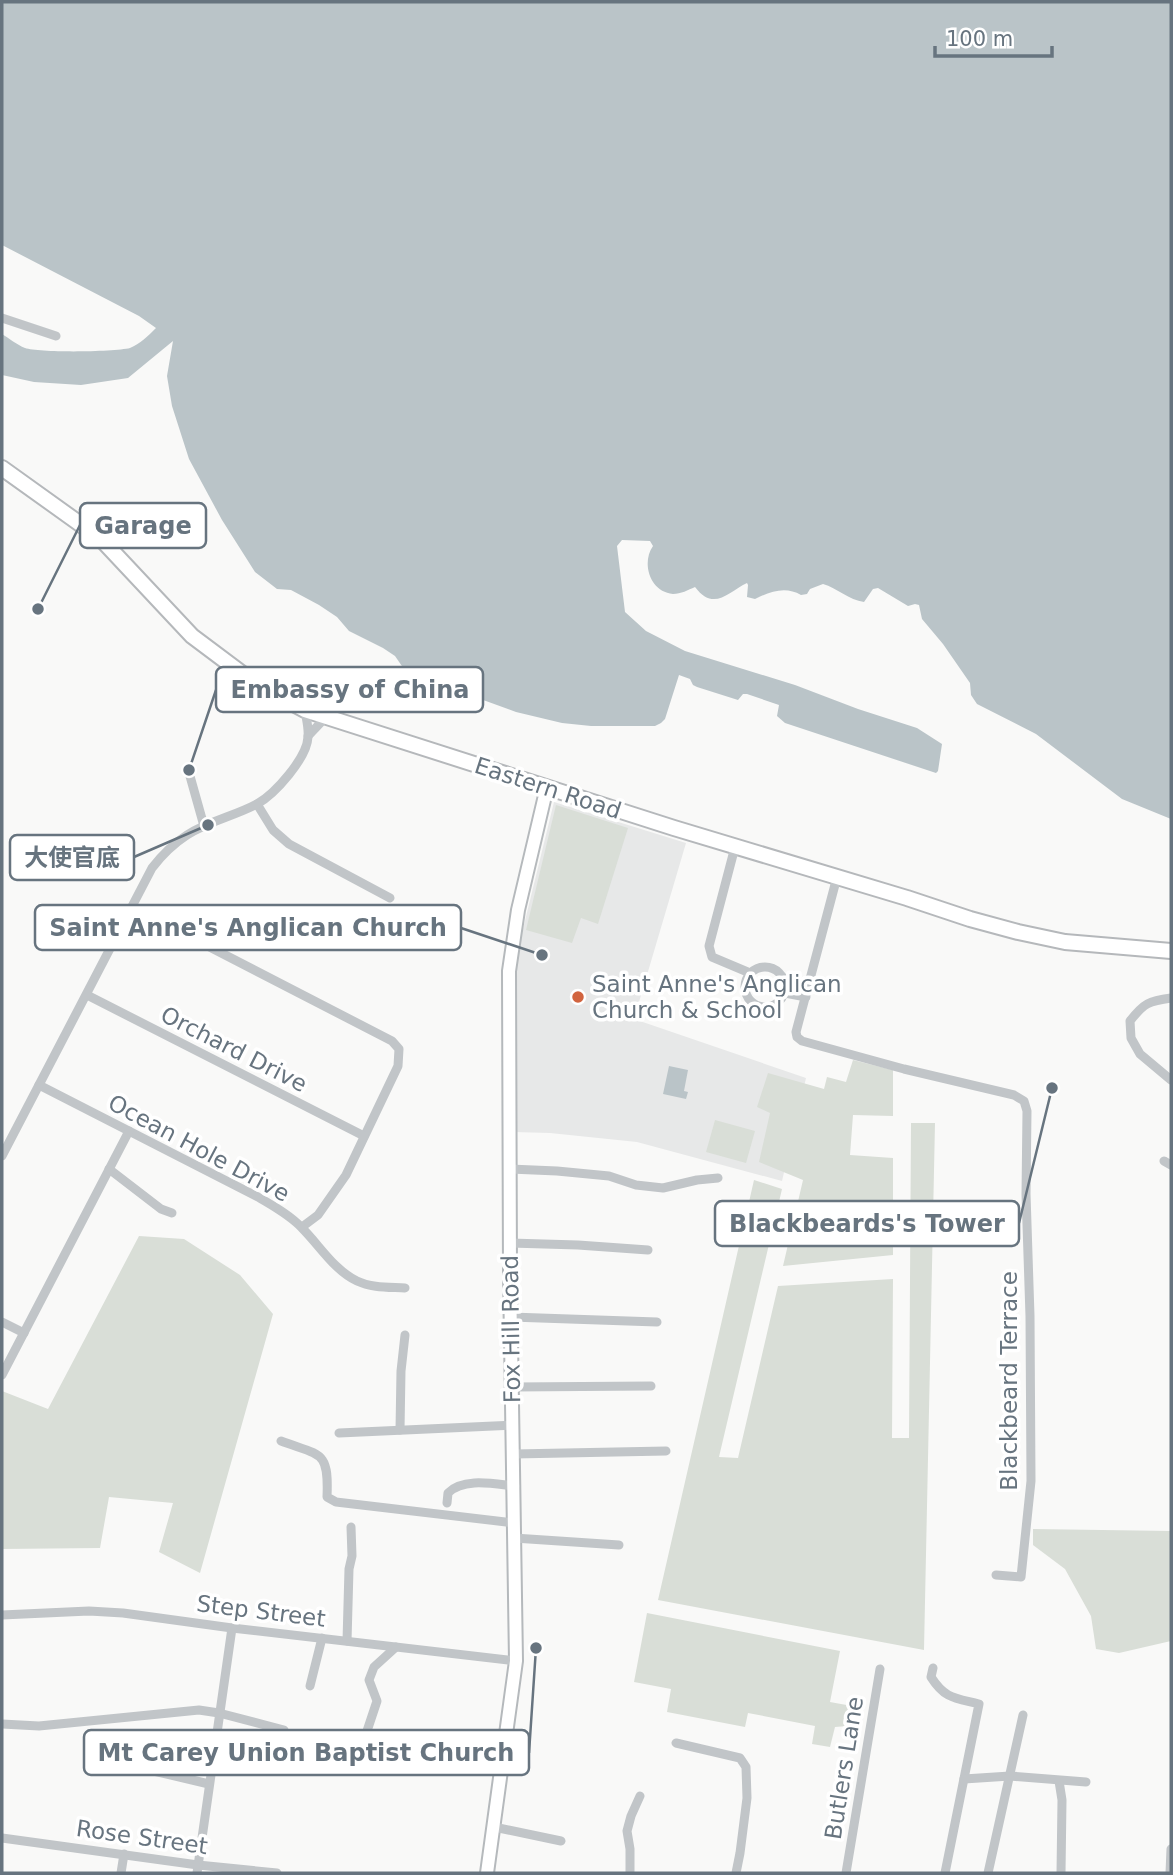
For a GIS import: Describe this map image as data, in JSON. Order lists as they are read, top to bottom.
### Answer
{
  "streets": {
    "highway": ["Eastern Road"],
    "main road": ["Fox Hill Road"],
    "street": [
      "Orchard Drive",
      "Ocean Hole Drive",
      "Blackbeard Terrace",
      "Step Street",
      "Butlers Lane",
      "Rose Street"
    ]
  },
  "crossings": [
    ["Eastern Road", "Fox Hill Road"],
    ["Eastern Road", "Blackbeard Terrace"],
    ["Fox Hill Road", "Step Street"]
  ],
  "places": [
    "Garage",
    "Embassy of China",
    "大使官底",
    "Saint Anne's Anglican Church",
    "Saint Anne's Anglican Church & School",
    "Blackbeards's Tower",
    "Mt Carey Union Baptist Church"
  ],
  "scale_bar": "100 m"
}
